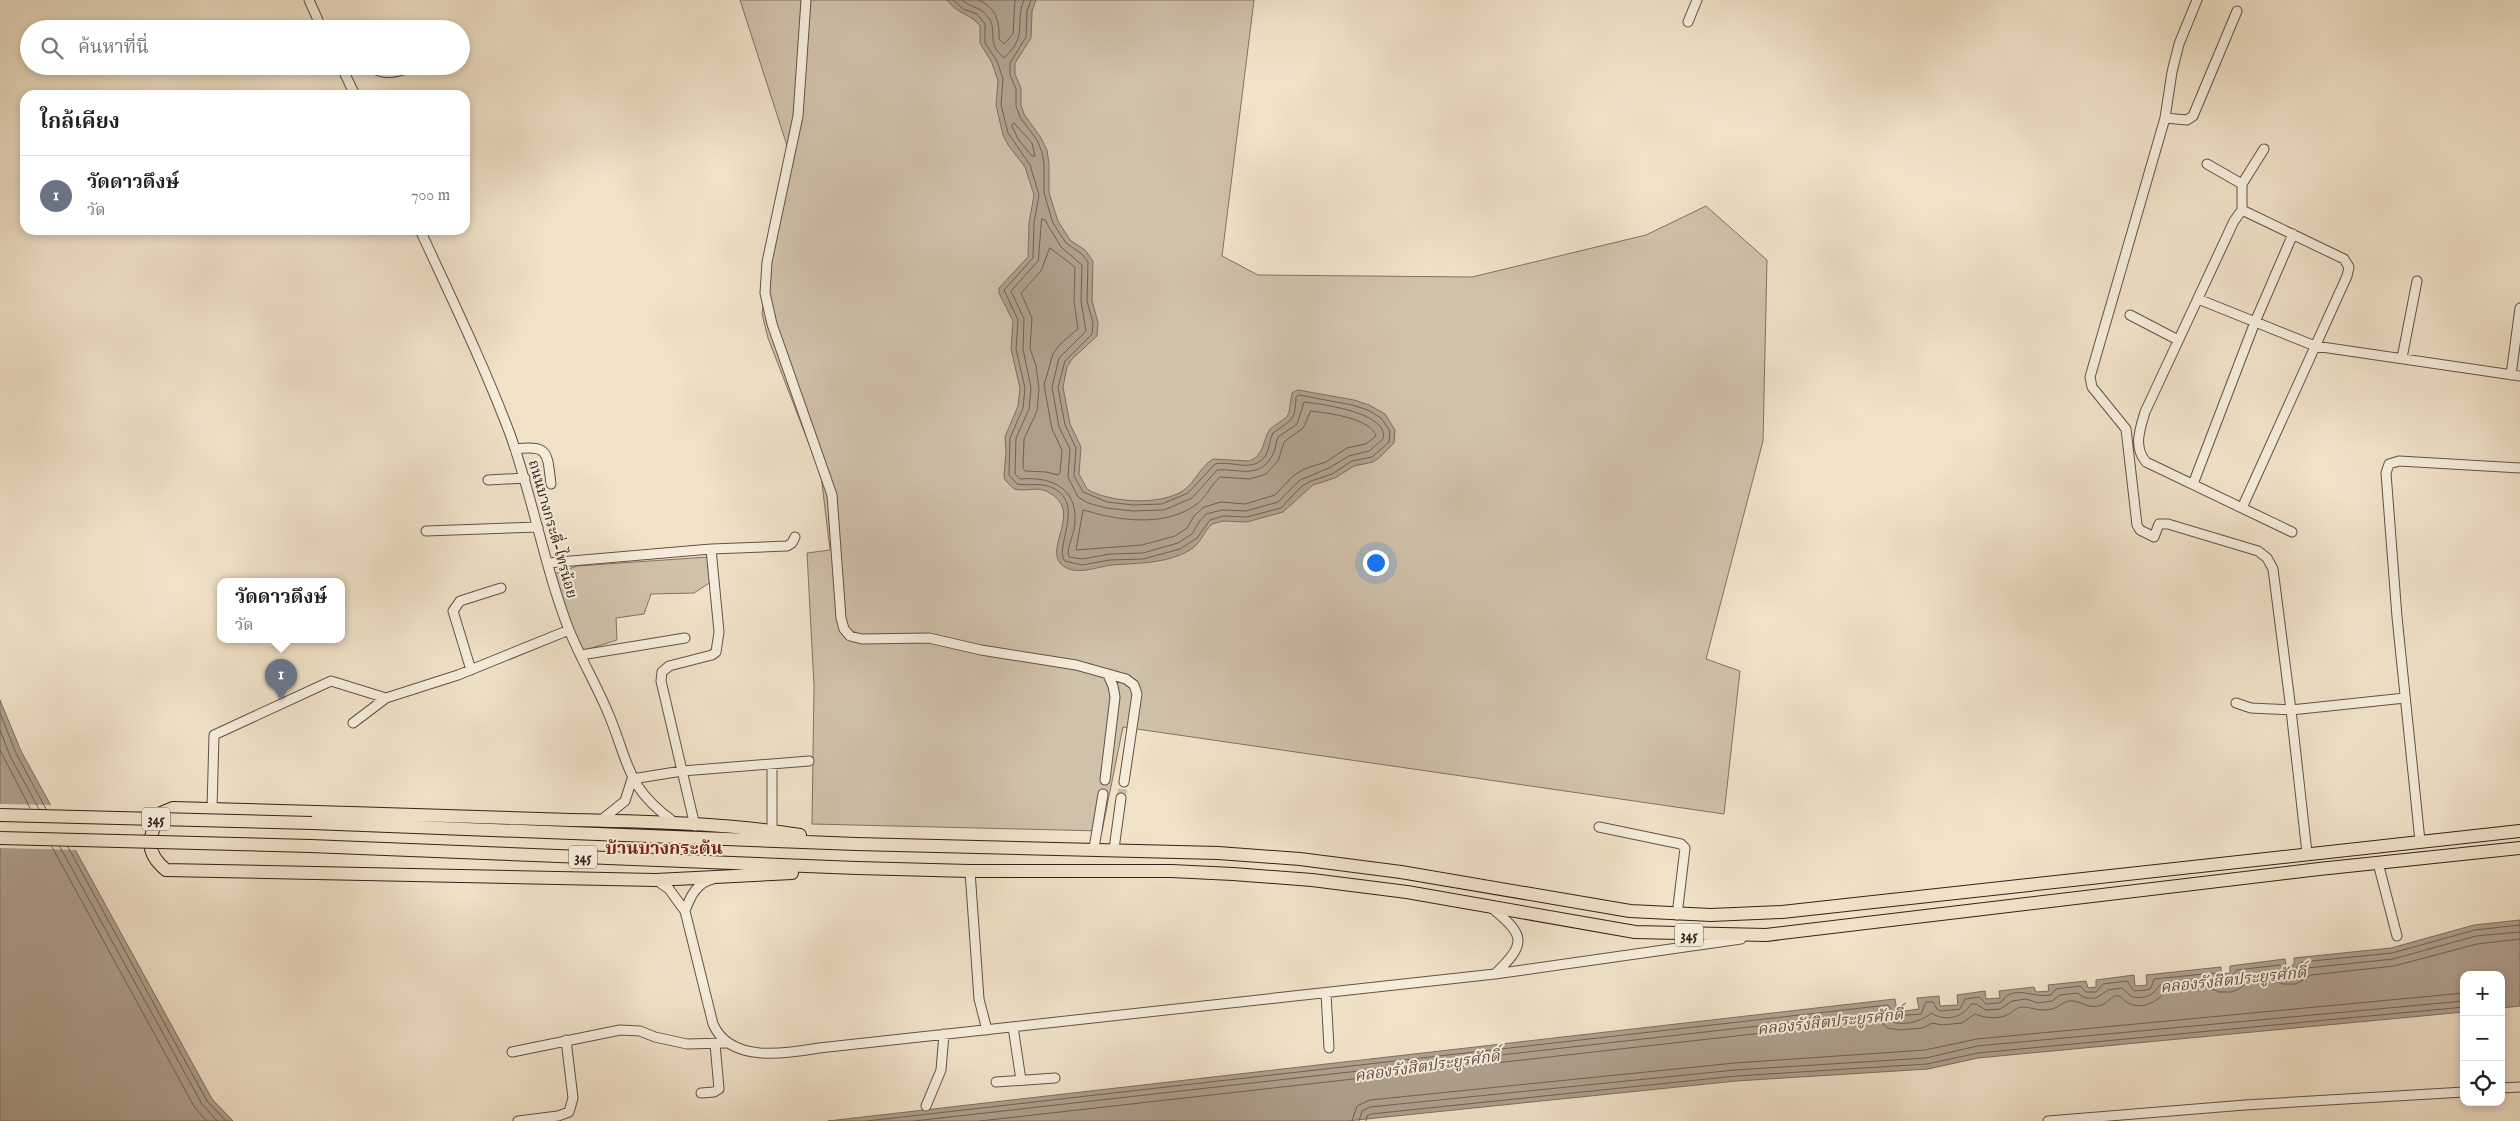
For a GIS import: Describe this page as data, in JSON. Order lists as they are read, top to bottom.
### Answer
{
  "streets": {
    "main road": ["345"],
    "street": ["ถนนบางกระดี่-ไทรน้อย"]
  },
  "districts": ["บ้านบางกระต้น"],
  "water": ["คลองรังสิตประยูรศักดิ์"],
  "page": {
    "search": "ค้นหาที่นี่",
    "heading": "ใกล้เคียง",
    "list": [
      {
        "mark": "1",
        "name": "วัดดาวดึงษ์",
        "note": "วัด",
        "value": "700 m"
      }
    ],
    "popup": ["วัดดาวดึงษ์", "วัด"],
    "pins": "1",
    "map_buttons": ["+", "−"]
  }
}
